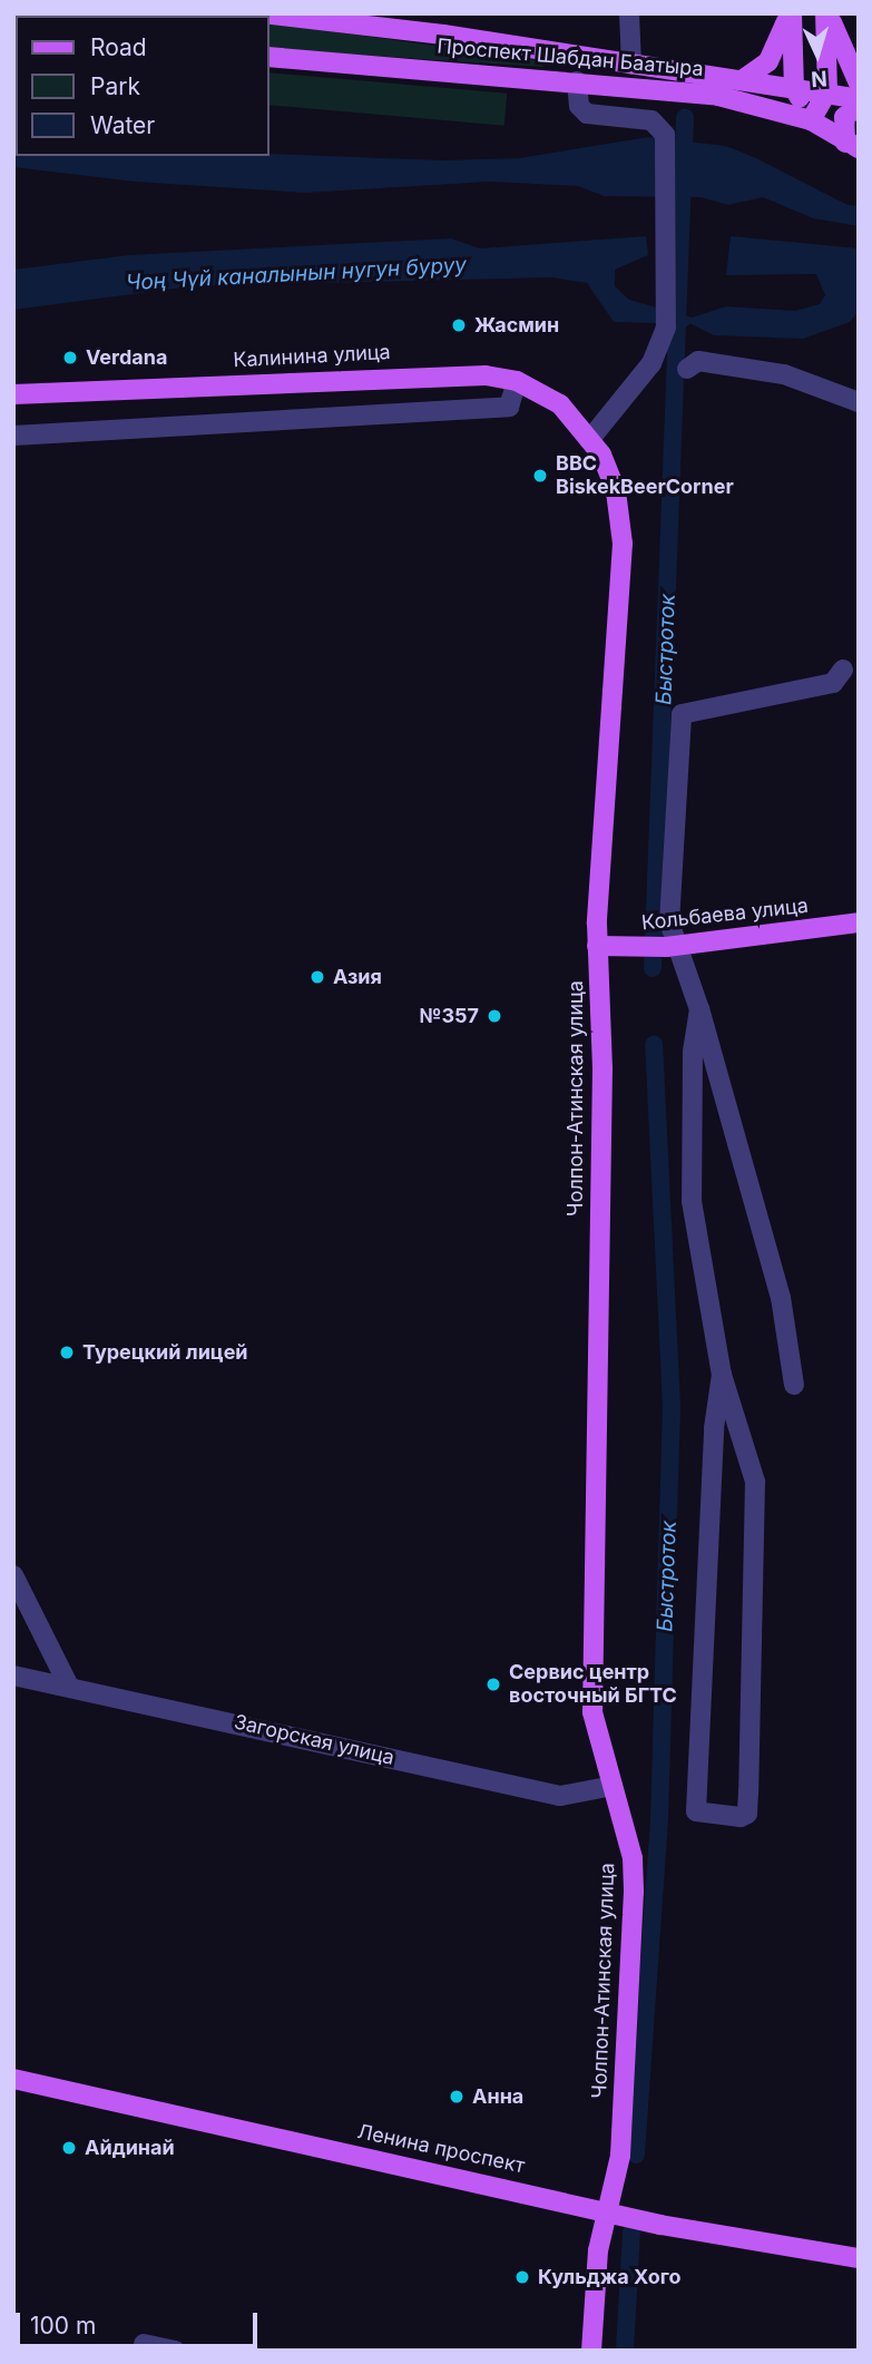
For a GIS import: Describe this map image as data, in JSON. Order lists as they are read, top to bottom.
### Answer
{
  "streets": {
    "main road": [
      "Проспект Шабдан Баатыра",
      "Калинина улица",
      "Кольбаева улица",
      "Чолпон-Атинская улица",
      "Ленина проспект"
    ],
    "street": ["Загорская улица"]
  },
  "crossings": [
    ["Калинина улица", "Чолпон-Атинская улица"],
    ["Кольбаева улица", "Чолпон-Атинская улица"],
    ["Чолпон-Атинская улица", "Загорская улица"],
    ["Чолпон-Атинская улица", "Ленина проспект"]
  ],
  "water": ["Чоң Чүй каналынын нугун буруу", "Быстроток"],
  "places": [
    "Жасмин",
    "Verdana",
    "BBC BiskekBeerCorner",
    "Азия",
    "№357",
    "Турецкий лицей",
    "Сервис центр восточный БГТС",
    "Анна",
    "Айдинай",
    "Кульджа Хого"
  ],
  "legend": ["Road", "Park", "Water"],
  "scale_bar": "100 m",
  "north": "bottom"
}
